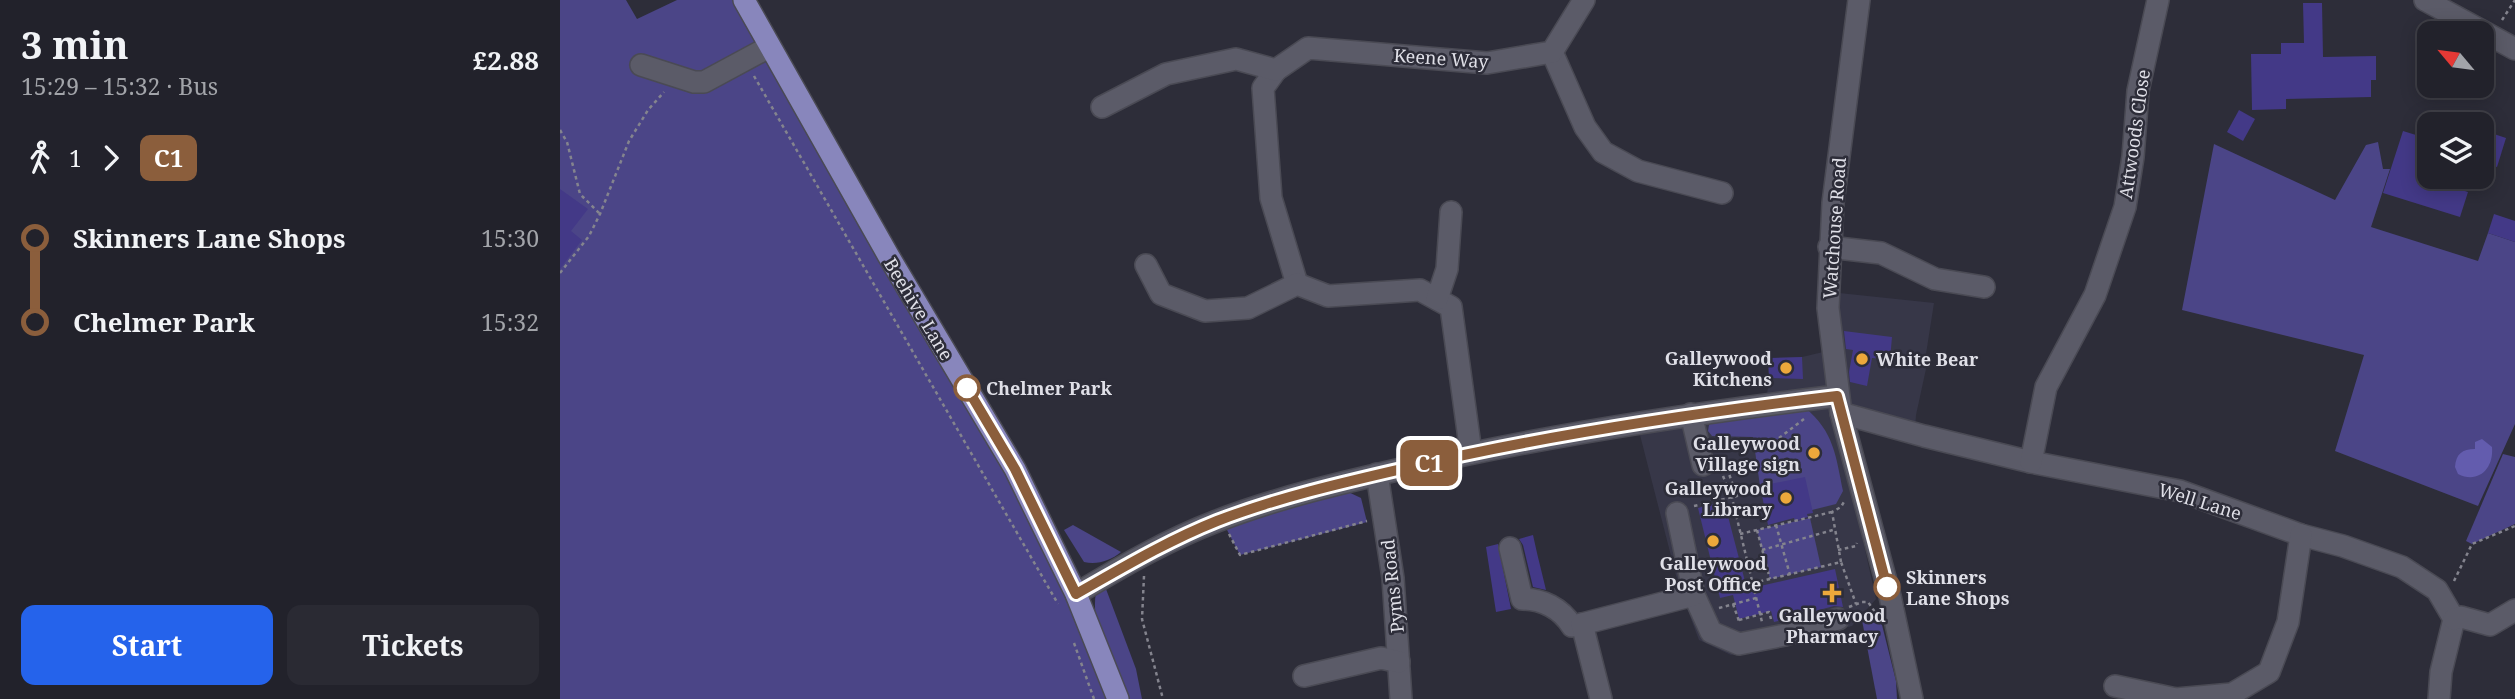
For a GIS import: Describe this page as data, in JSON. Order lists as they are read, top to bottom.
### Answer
{
  "streets": {
    "main road": ["Beehive Lane"],
    "street": [
      "Keene Way",
      "Attwoods Close",
      "Watchouse Road",
      "Well Lane",
      "Pyms Road"
    ]
  },
  "crossings": [
    ["Attwoods Close", "Well Lane"],
    ["Watchouse Road", "Well Lane"]
  ],
  "places": {
    "other": [
      "White Bear",
      "Galleywood Kitchens",
      "Chelmer Park",
      "Galleywood Village sign",
      "Galleywood Library",
      "Galleywood Post Office",
      "Skinners Lane Shops"
    ],
    "health": ["Galleywood Pharmacy"]
  },
  "lines": ["bus line C1"],
  "north": "top left",
  "page": {
    "heading": ["3 min", "15:29 – 15:32 · Bus", "£2.88"],
    "on_map": "C1",
    "legs": ["1", "C1"],
    "list": [
      {
        "name": "Skinners Lane Shops",
        "value": "15:30"
      },
      {
        "name": "Chelmer Park",
        "value": "15:32"
      }
    ],
    "buttons": ["Start", "Tickets"]
  }
}
